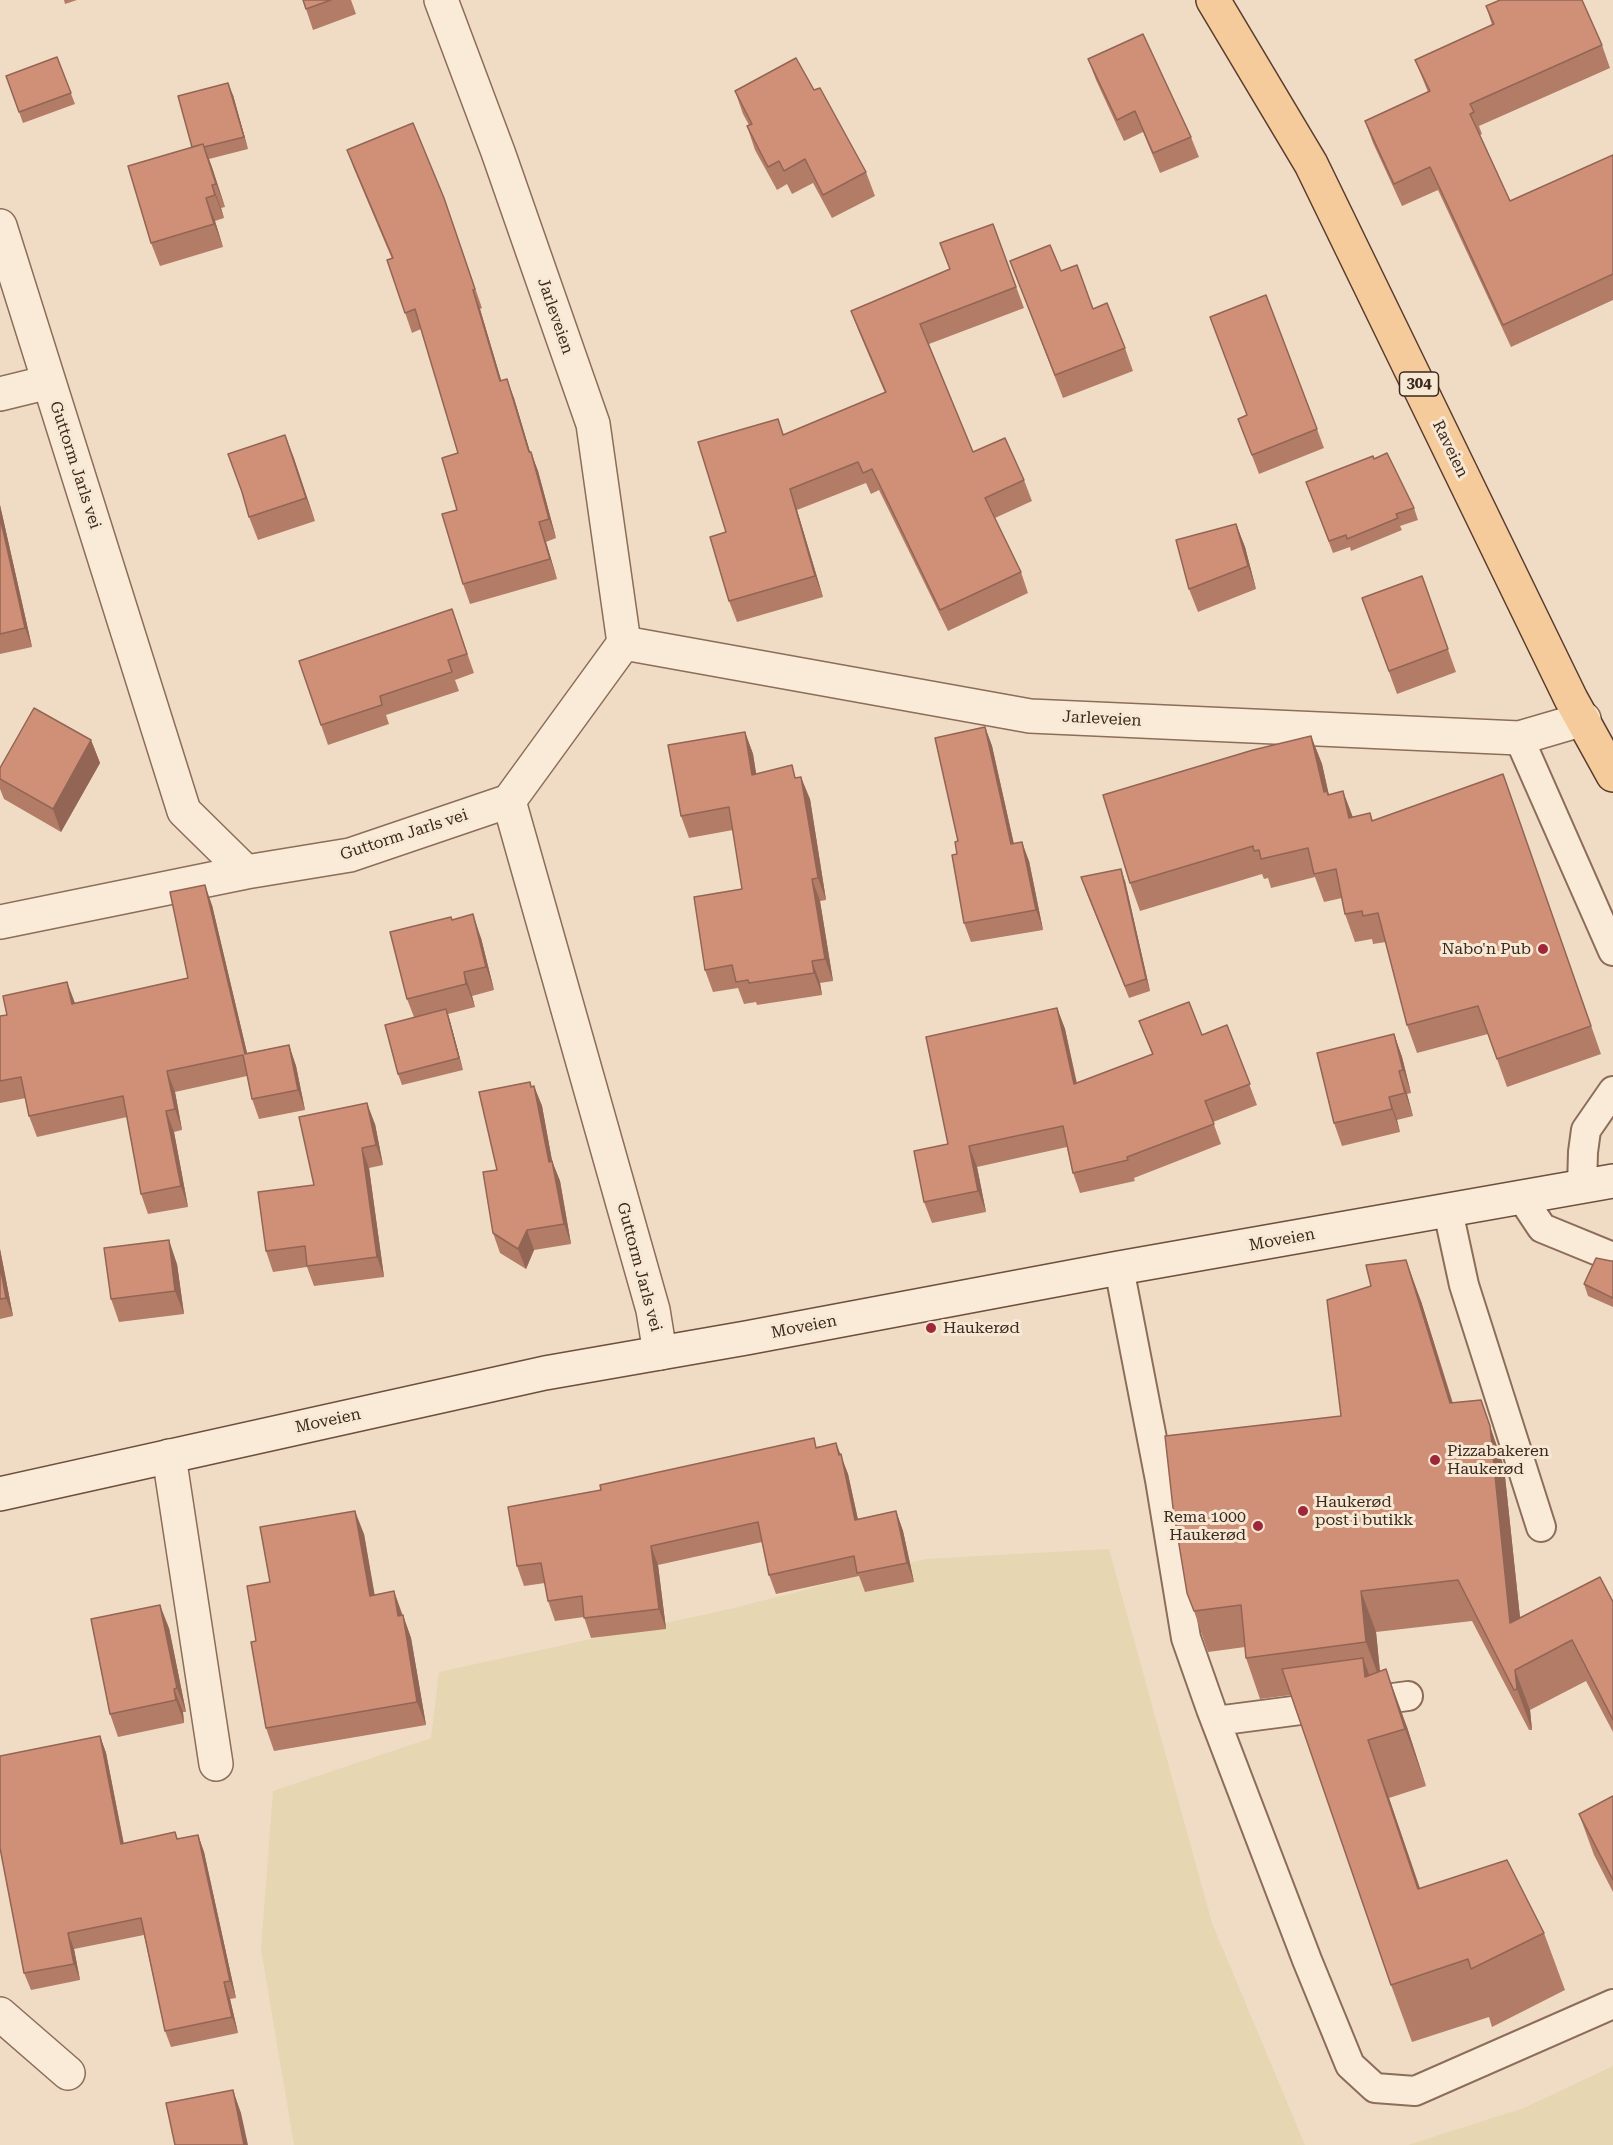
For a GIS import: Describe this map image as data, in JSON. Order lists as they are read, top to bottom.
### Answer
{
  "streets": {
    "main road": ["304", "Raveien"],
    "street": ["Jarleveien", "Guttorm Jarls vei", "Moveien"]
  },
  "crossings": [
    ["Jarleveien", "Raveien"],
    ["Guttorm Jarls vei", "Moveien"]
  ],
  "places": [
    "Nabo'n Pub",
    "Haukerød",
    "Pizzabakeren Haukerød",
    "Haukerød post i butikk",
    "Rema 1000 Haukerød"
  ]
}
